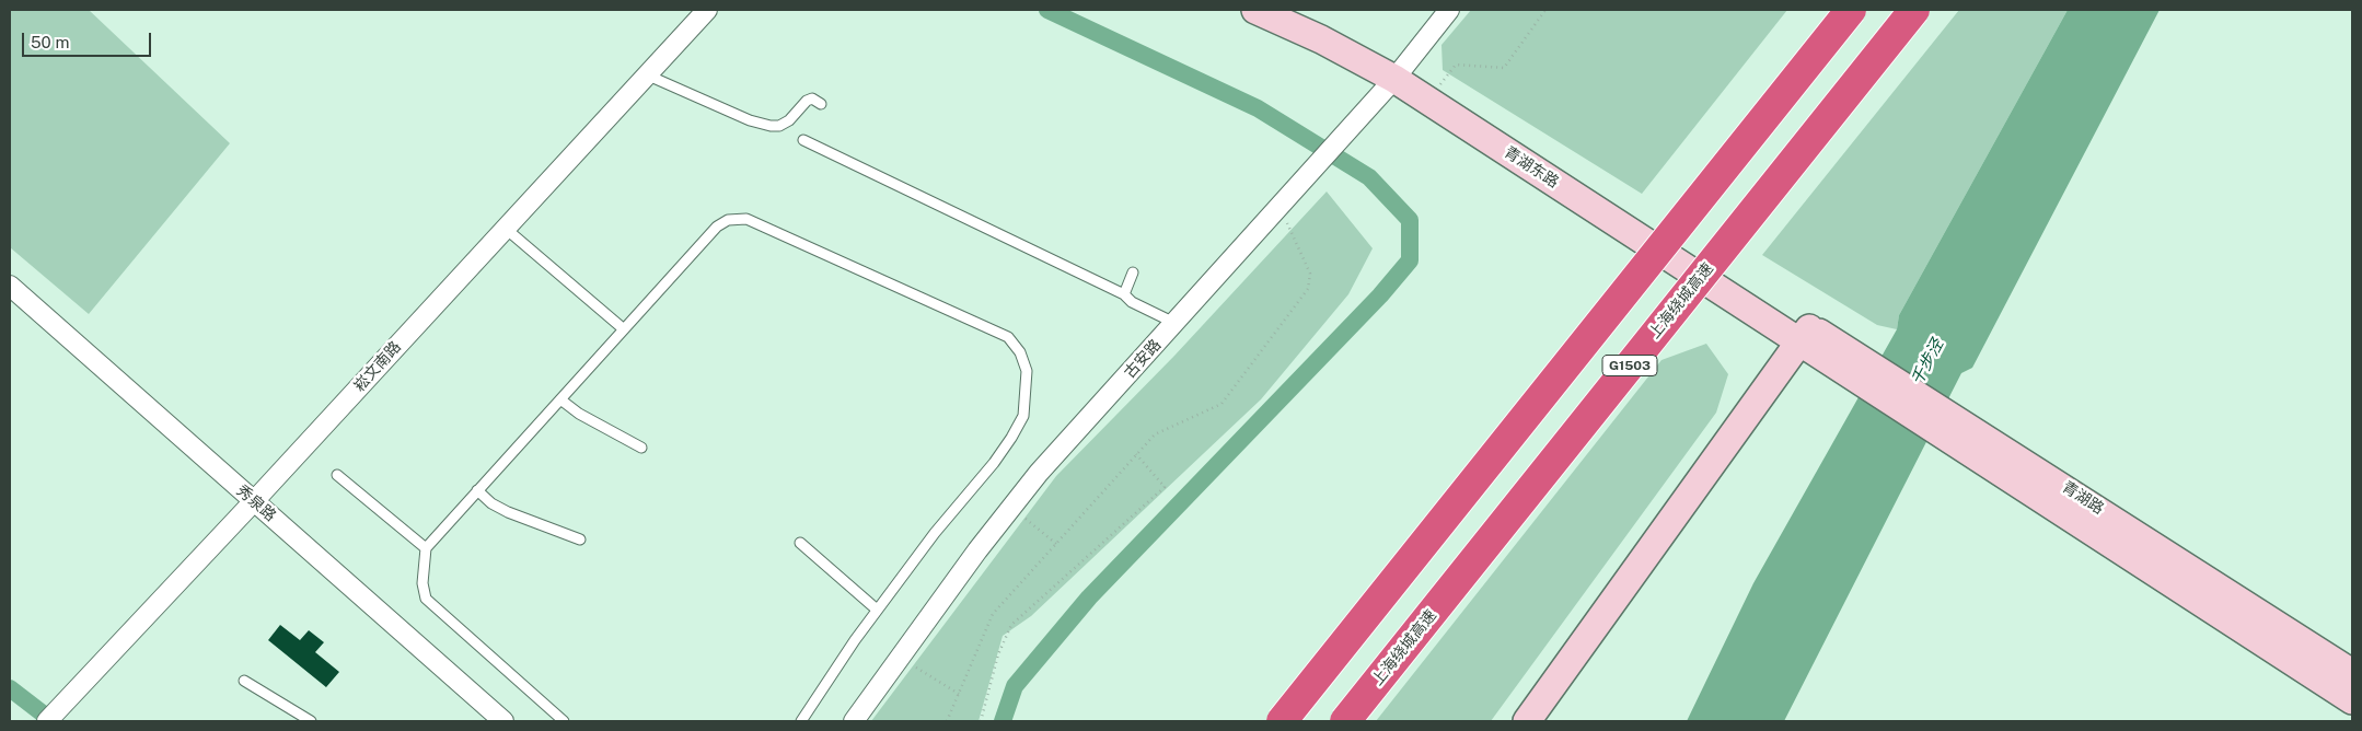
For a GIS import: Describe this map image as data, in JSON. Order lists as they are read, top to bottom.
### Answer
{
  "streets": {
    "highway": ["上海绕城高速", "G1503"],
    "main road": ["青湖东路", "青湖路"],
    "street": ["古安路", "崧文南路", "秀泉路"]
  },
  "crossings": [
    ["青湖东路", "古安路"],
    ["青湖东路", "青湖路"],
    ["崧文南路", "秀泉路"]
  ],
  "water": ["千步泾"],
  "scale_bar": "50 m"
}
